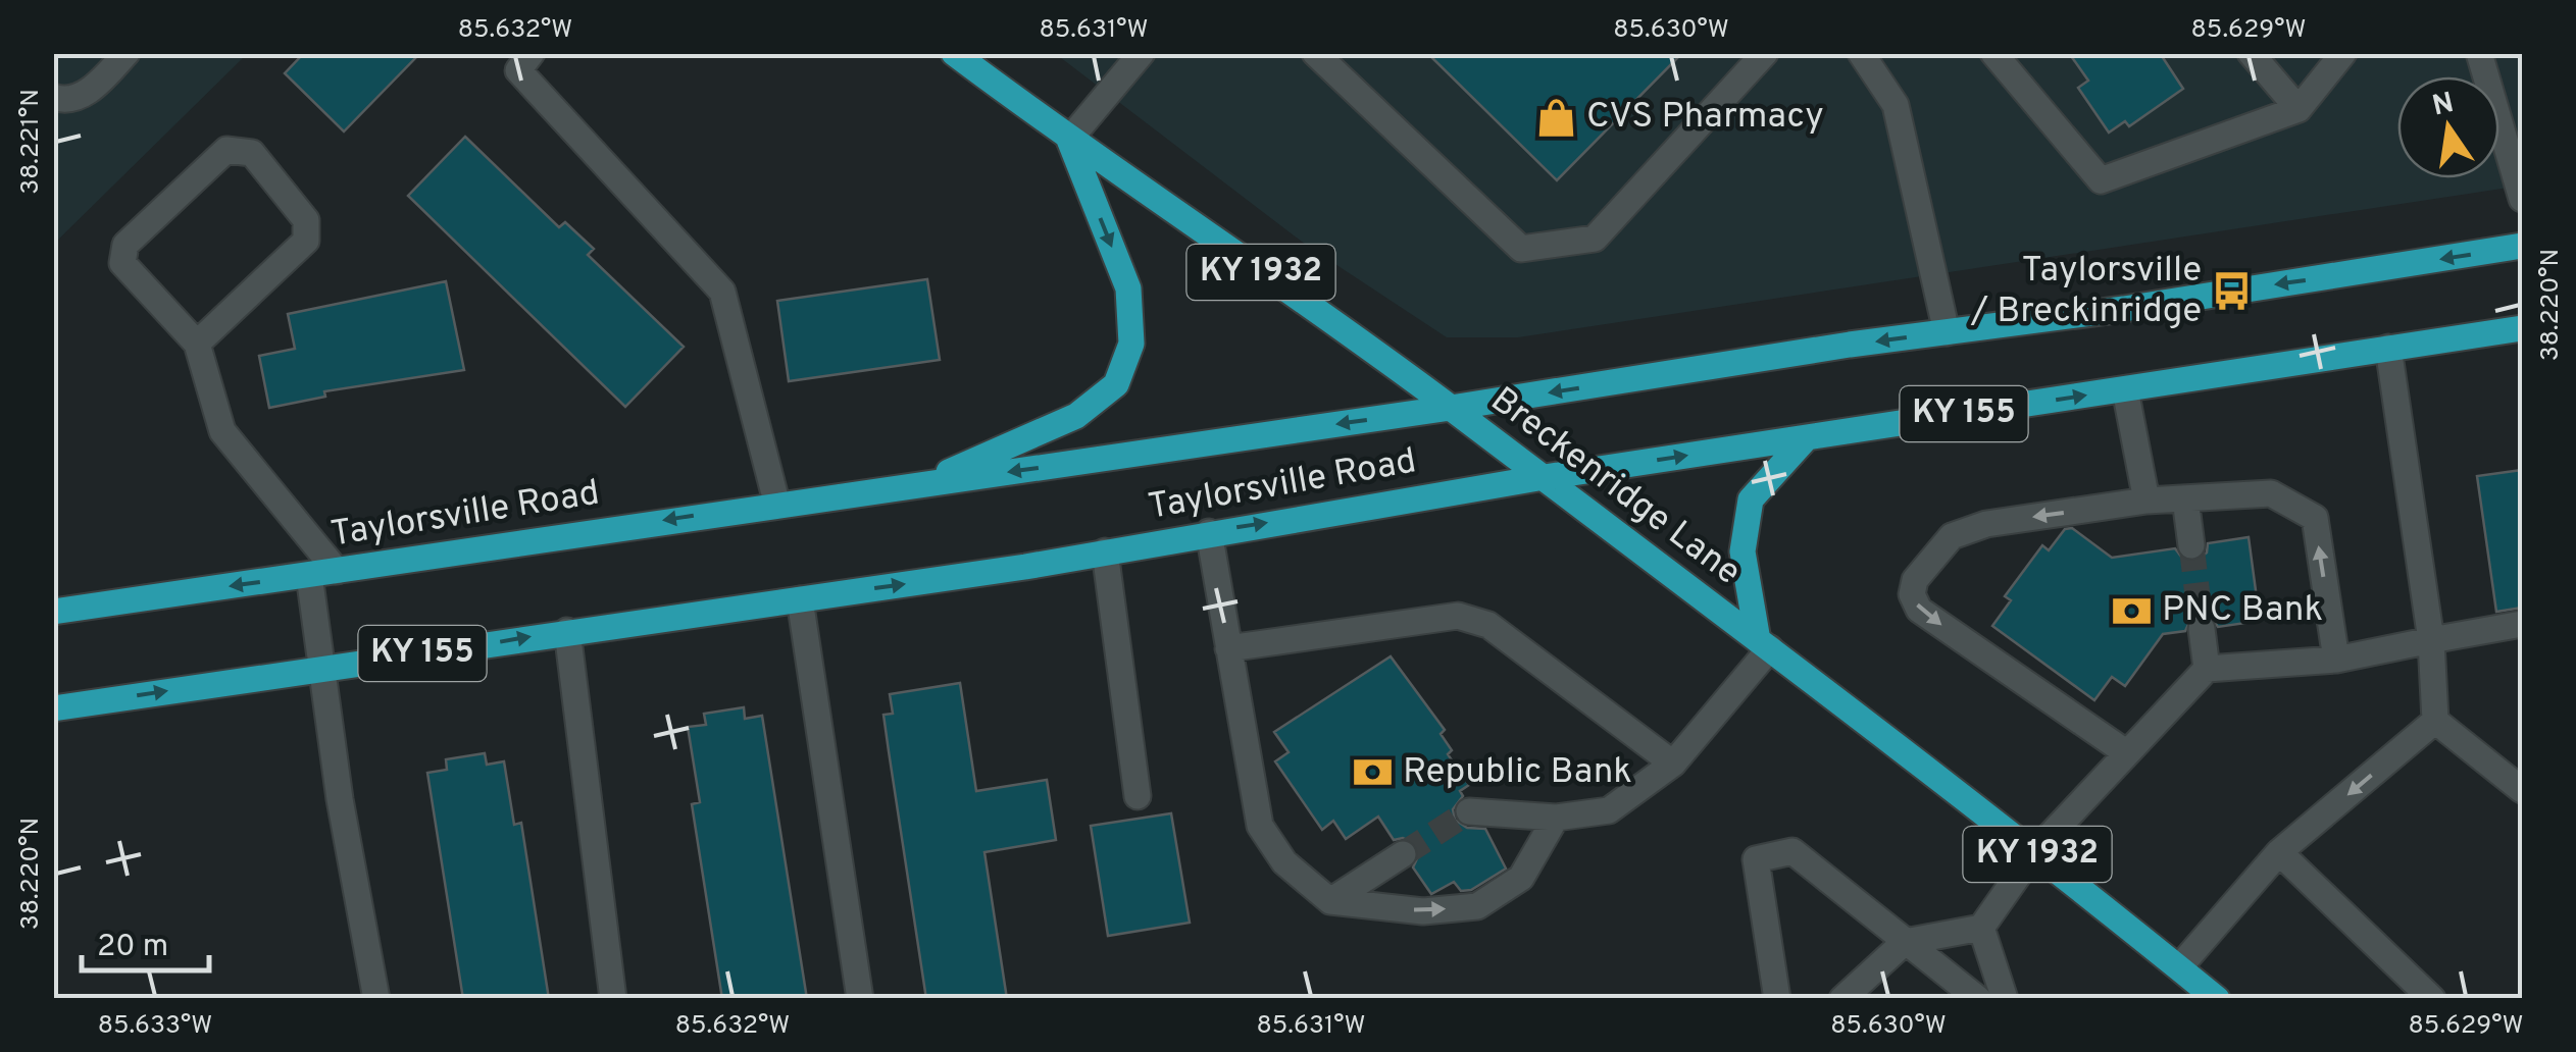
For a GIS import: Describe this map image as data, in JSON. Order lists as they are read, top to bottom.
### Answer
{
  "streets": {
    "main road": [
      "KY 1932",
      "KY 155",
      "Taylorsville Road",
      "Breckenridge Lane"
    ]
  },
  "crossings": [
    ["Taylorsville Road", "Breckenridge Lane"]
  ],
  "places": {
    "shop": ["CVS Pharmacy"],
    "bus stop": ["Taylorsville / Breckinridge"],
    "bank": ["PNC Bank", "Republic Bank"]
  },
  "scale_bar": "20 m",
  "north": "top",
  "coordinates": [
    "85.632°W",
    "85.631°W",
    "85.630°W",
    "85.629°W",
    "38.221°N",
    "38.220°N",
    "85.633°W"
  ]
}
